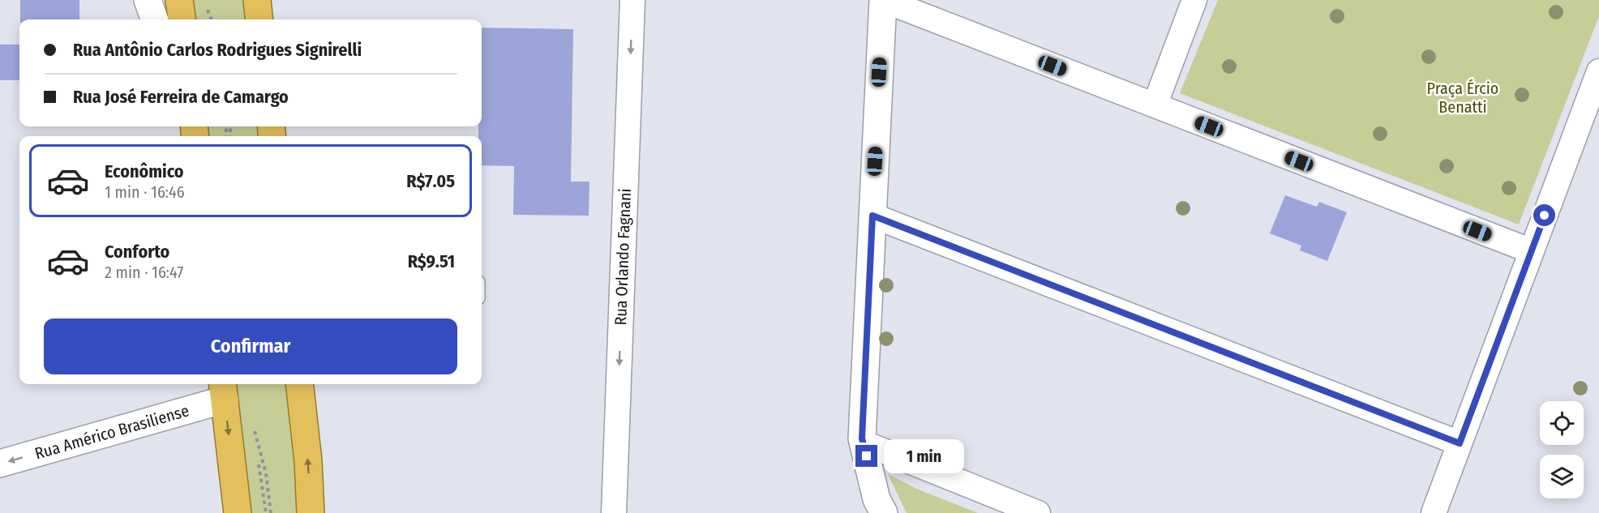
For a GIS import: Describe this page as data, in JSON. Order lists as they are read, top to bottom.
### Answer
{
  "streets": {
    "street": ["Rua Orlando Fagnani", "Rua Américo Brasiliense"]
  },
  "one_way": ["Rua Orlando Fagnani", "Rua Américo Brasiliense"],
  "parks": ["Praça Ércio Benatti"],
  "page": {
    "banner": ["Rua Antônio Carlos Rodrigues Signirelli", "Rua José Ferreira de Camargo"],
    "list": [
      {
        "name": "Econômico",
        "note": "1 min · 16:46",
        "value": "R$7.05"
      },
      {
        "name": "Conforto",
        "note": "2 min · 16:47",
        "value": "R$9.51"
      }
    ],
    "buttons": "Confirmar",
    "bubble": "1 min"
  }
}
